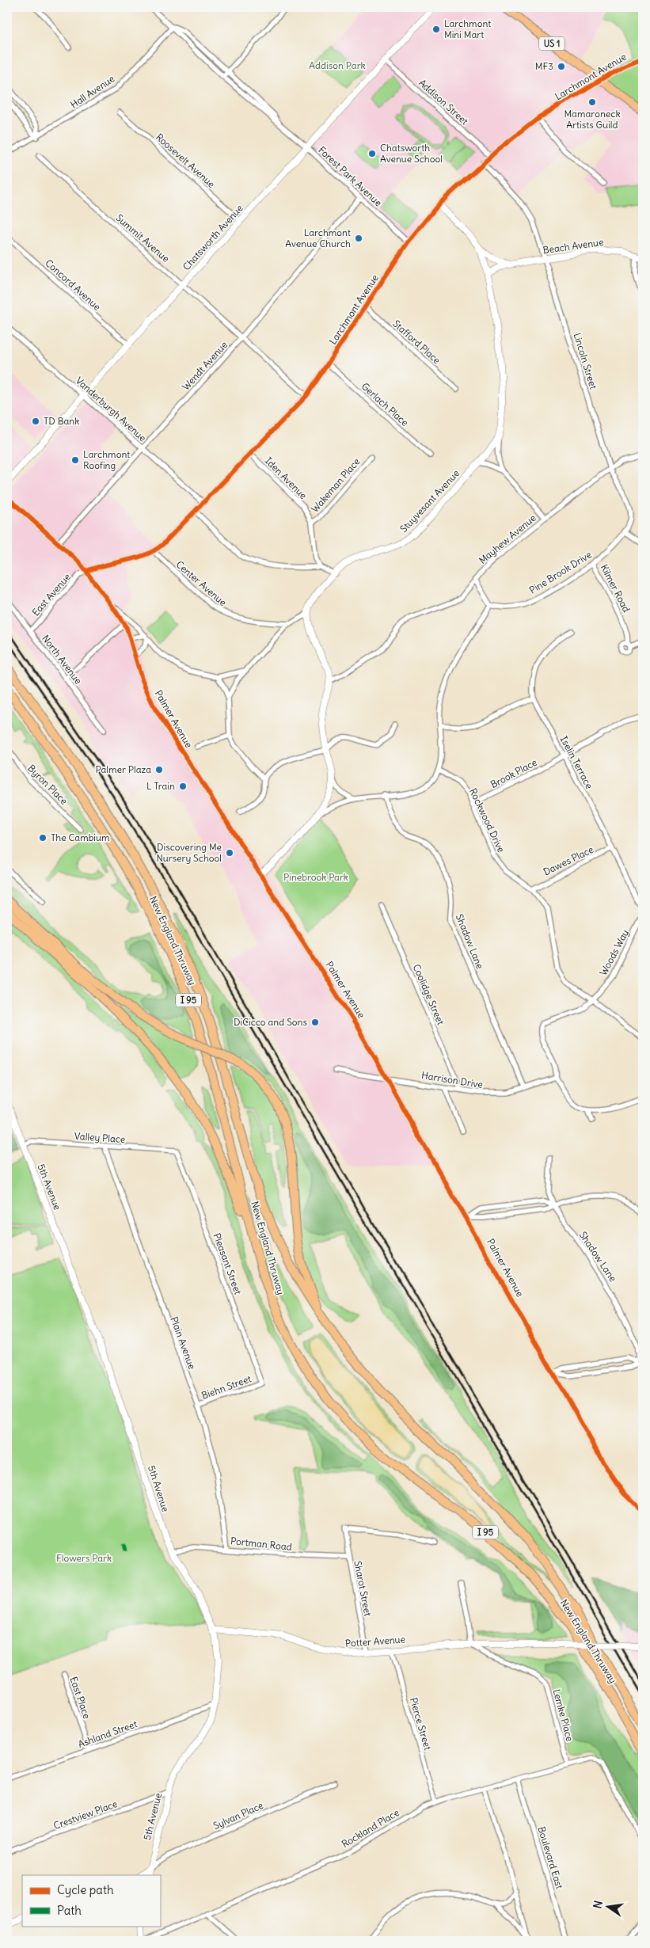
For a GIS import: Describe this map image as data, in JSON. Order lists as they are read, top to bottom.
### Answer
{
  "streets": {
    "highway": ["New England Thruway", "I 95"],
    "main road": ["US 1"],
    "street": [
      "Larchmont Avenue",
      "Hall Avenue",
      "Addison Street",
      "Roosevelt Avenue",
      "Forest Park Avenue",
      "Chatsworth Avenue",
      "Summit Avenue",
      "Beach Avenue",
      "Concord Avenue",
      "Stafford Place",
      "Lincoln Street",
      "Wendt Avenue",
      "Gerlach Place",
      "Vanderburgh Avenue",
      "Iden Avenue",
      "Wakeman Place",
      "Stuyvesant Avenue",
      "Mayhew Avenue",
      "Pine Brook Drive",
      "Center Avenue",
      "Kilmer Road",
      "East Avenue",
      "North Avenue",
      "Palmer Avenue",
      "Iselin Terrace",
      "Brook Place",
      "Byron Place",
      "Rockwood Drive",
      "Dawes Place",
      "Shadow Lane",
      "Woods Way",
      "Coolidge Street",
      "Harrison Drive",
      "Valley Place",
      "5th Avenue",
      "Pleasant Street",
      "Plain Avenue",
      "Biehn Street",
      "Portman Road",
      "Sharot Street",
      "Potter Avenue",
      "East Place",
      "Lemke Place",
      "Pierce Street",
      "Ashland Street",
      "Crestview Place",
      "Sylvan Place",
      "Rockland Place",
      "Boulevard East"
    ]
  },
  "crossings": [
    ["US 1", "Larchmont Avenue"],
    ["Larchmont Avenue", "Addison Street"],
    ["Larchmont Avenue", "Forest Park Avenue"],
    ["Larchmont Avenue", "Summit Avenue"],
    ["Larchmont Avenue", "Stafford Place"],
    ["Larchmont Avenue", "Gerlach Place"],
    ["Larchmont Avenue", "Vanderburgh Avenue"],
    ["Larchmont Avenue", "Iden Avenue"],
    ["Larchmont Avenue", "Center Avenue"],
    ["Larchmont Avenue", "East Avenue"],
    ["Larchmont Avenue", "Palmer Avenue"],
    ["Hall Avenue", "Forest Park Avenue"],
    ["Addison Street", "Chatsworth Avenue"],
    ["Roosevelt Avenue", "Chatsworth Avenue"],
    ["Forest Park Avenue", "Chatsworth Avenue"],
    ["Forest Park Avenue", "Wendt Avenue"],
    ["Chatsworth Avenue", "Summit Avenue"],
    ["Chatsworth Avenue", "Concord Avenue"],
    ["Chatsworth Avenue", "Vanderburgh Avenue"],
    ["Summit Avenue", "Wendt Avenue"],
    ["Beach Avenue", "Lincoln Street"],
    ["Lincoln Street", "Mayhew Avenue"],
    ["Lincoln Street", "Pine Brook Drive"],
    ["Wendt Avenue", "Vanderburgh Avenue"],
    ["Wendt Avenue", "Palmer Avenue"],
    ["Iden Avenue", "Wakeman Place"],
    ["Mayhew Avenue", "Pine Brook Drive"],
    ["Pine Brook Drive", "Kilmer Road"],
    ["East Avenue", "North Avenue"],
    ["East Avenue", "Palmer Avenue"],
    ["Palmer Avenue", "Harrison Drive"],
    ["Iselin Terrace", "Brook Place"],
    ["Iselin Terrace", "Dawes Place"],
    ["Brook Place", "Rockwood Drive"],
    ["Rockwood Drive", "Dawes Place"],
    ["Rockwood Drive", "Woods Way"],
    ["Shadow Lane", "Harrison Drive"],
    ["Woods Way", "Harrison Drive"],
    ["Coolidge Street", "Harrison Drive"],
    ["Valley Place", "5th Avenue"],
    ["Valley Place", "Pleasant Street"],
    ["Valley Place", "Plain Avenue"],
    ["5th Avenue", "Portman Road"],
    ["5th Avenue", "Potter Avenue"],
    ["5th Avenue", "Ashland Street"],
    ["5th Avenue", "Crestview Place"],
    ["5th Avenue", "Sylvan Place"],
    ["Pleasant Street", "Biehn Street"],
    ["Plain Avenue", "Biehn Street"],
    ["Plain Avenue", "Portman Road"],
    ["Portman Road", "Sharot Street"],
    ["Sharot Street", "Potter Avenue"],
    ["Potter Avenue", "Lemke Place"],
    ["Potter Avenue", "Pierce Street"],
    ["East Place", "Ashland Street"],
    ["Lemke Place", "Rockland Place"],
    ["Pierce Street", "Rockland Place"],
    ["Rockland Place", "Boulevard East"]
  ],
  "parks": ["Addison Park", "Pinebrook Park", "Flowers Park"],
  "places": [
    "Larchmont Mini Mart",
    "MF3",
    "Mamaroneck Artists Guild",
    "Chatsworth Avenue School",
    "Larchmont Avenue Church",
    "TD Bank",
    "Larchmont Roofing",
    "Palmer Plaza",
    "L Train",
    "The Cambium",
    "Discovering Me Nursery School",
    "DiCicco and Sons"
  ],
  "legend": ["Cycle path", "Path"],
  "north": "left"
}
